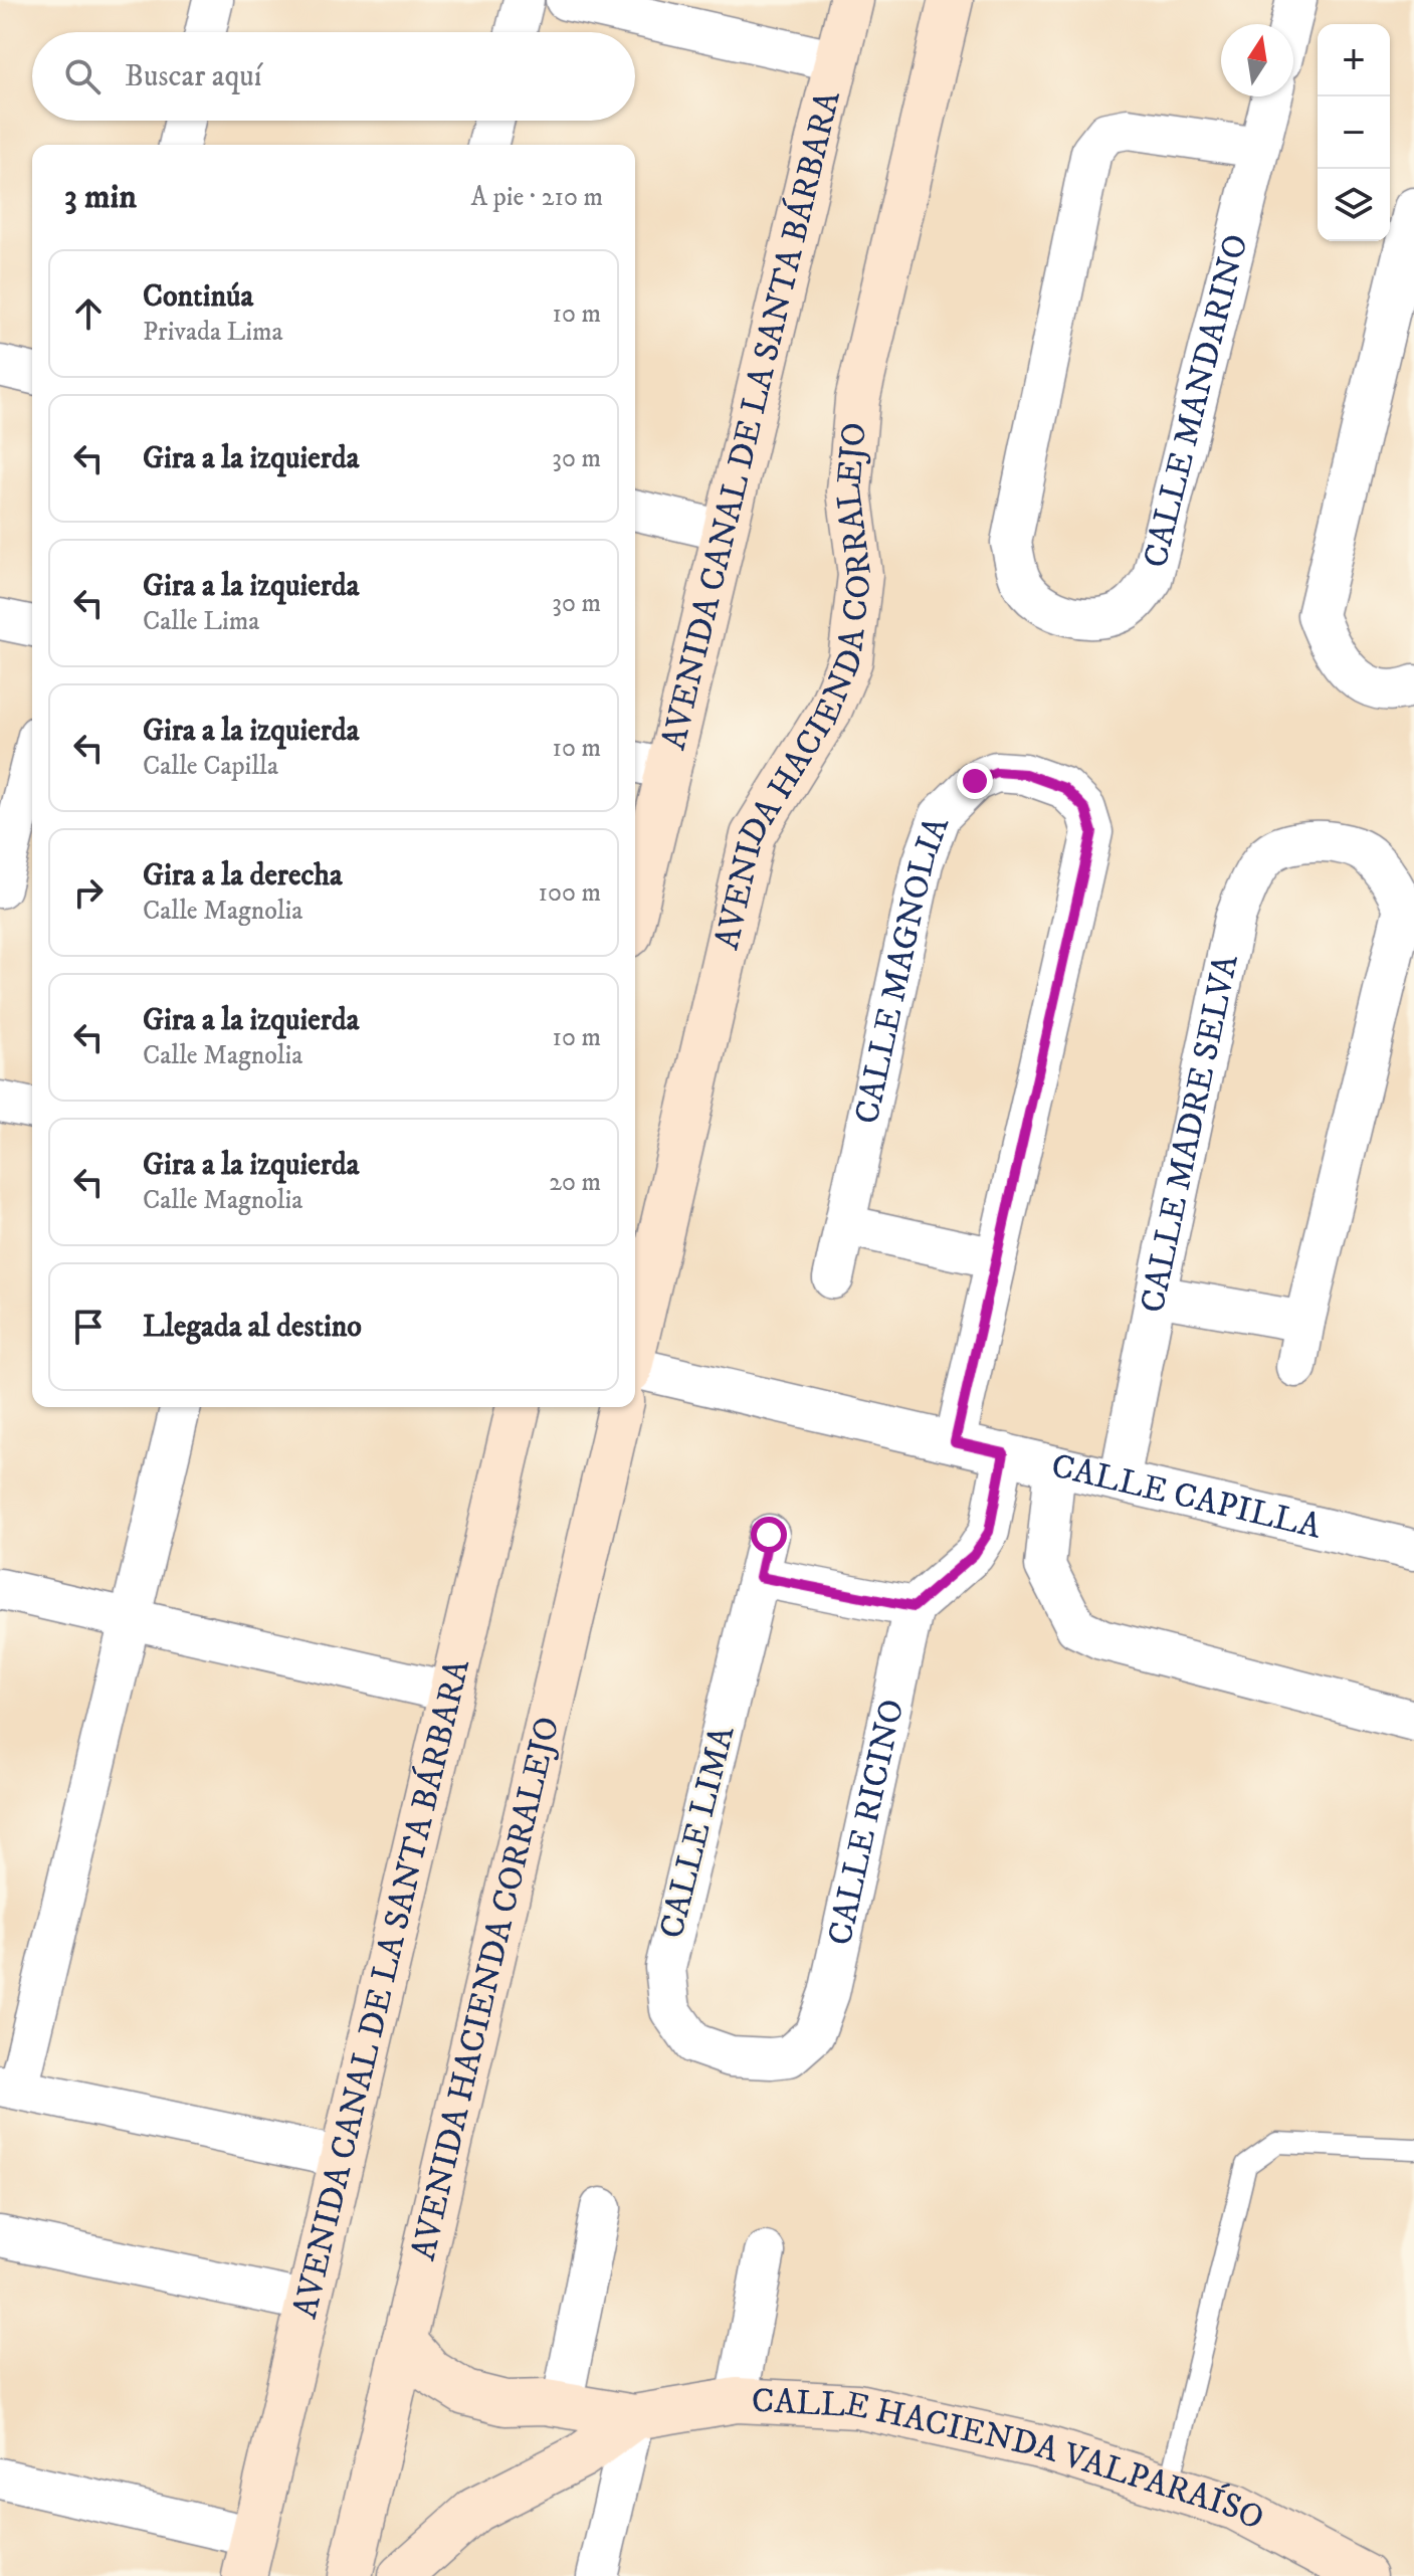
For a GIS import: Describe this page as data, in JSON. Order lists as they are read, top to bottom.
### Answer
{
  "streets": {
    "main road": ["AVENIDA CANAL DE LA SANTA BÁRBARA", "AVENIDA HACIENDA CORRALEJO", "CALLE HACIENDA VALPARAÍSO"],
    "street": [
      "CALLE MANDARINO",
      "CALLE MAGNOLIA",
      "CALLE MADRE SELVA",
      "CALLE CAPILLA",
      "CALLE RICINO",
      "CALLE LIMA"
    ]
  },
  "crossings": [
    ["AVENIDA HACIENDA CORRALEJO", "CALLE HACIENDA VALPARAÍSO"],
    ["CALLE MAGNOLIA", "CALLE CAPILLA"],
    ["CALLE MADRE SELVA", "CALLE CAPILLA"],
    ["CALLE RICINO", "CALLE LIMA"]
  ],
  "north": "top",
  "page": {
    "map_buttons": ["+", "−"],
    "search": "Buscar aquí",
    "heading": ["3 min", "A pie · 210 m"],
    "list": [
      ["Continúa", "Privada Lima", "10 m"],
      ["Gira a la izquierda", "30 m"],
      ["Gira a la izquierda", "Calle Lima", "30 m"],
      ["Gira a la izquierda", "Calle Capilla", "10 m"],
      ["Gira a la derecha", "Calle Magnolia", "100 m"],
      ["Gira a la izquierda", "Calle Magnolia", "10 m"],
      ["Gira a la izquierda", "Calle Magnolia", "20 m"],
      "Llegada al destino"
    ]
  }
}
